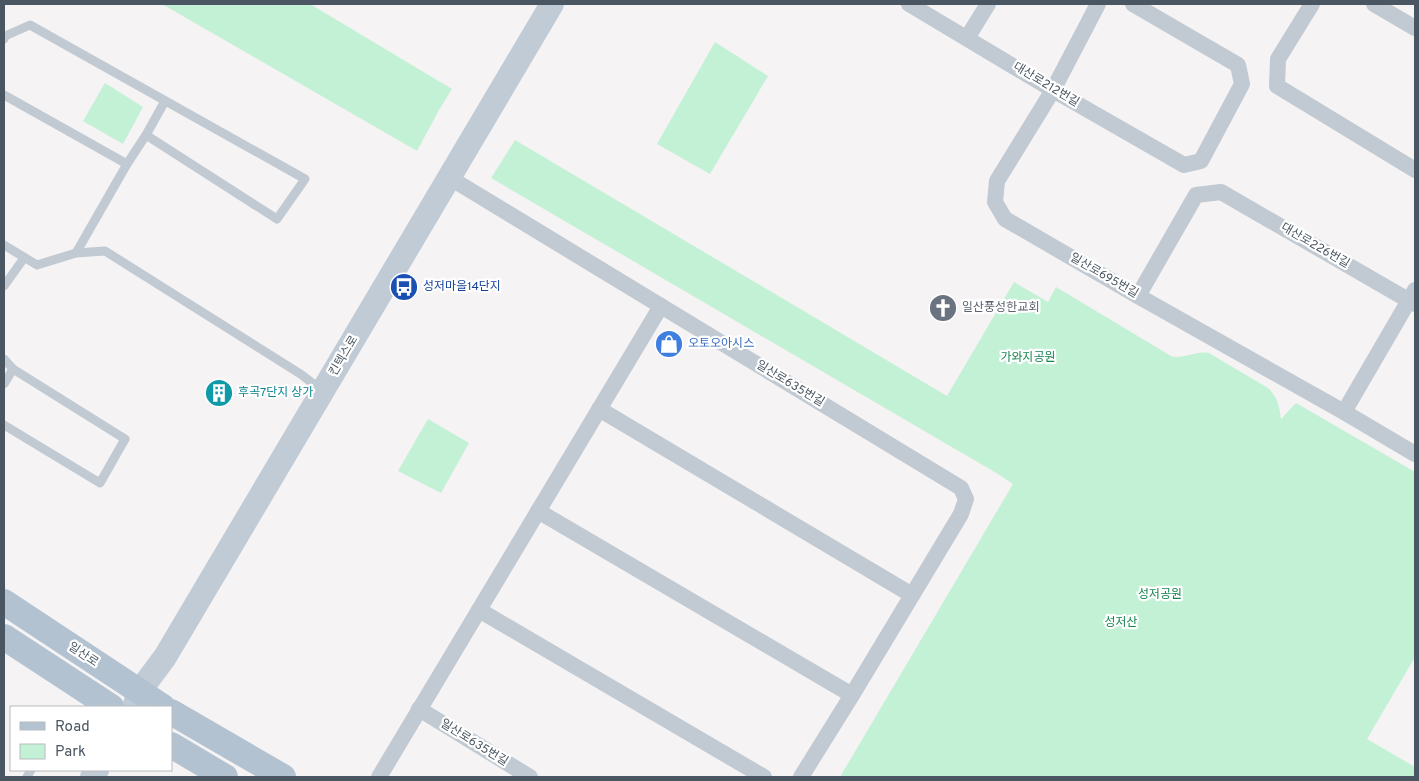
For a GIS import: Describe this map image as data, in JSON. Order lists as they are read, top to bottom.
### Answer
{
  "streets": {
    "main road": ["킨텍스로", "일산로"],
    "street": [
      "대산로212번길",
      "대산로226번길",
      "일산로695번길",
      "일산로635번길"
    ]
  },
  "crossings": [
    ["대산로212번길", "일산로695번길"],
    ["대산로226번길", "일산로695번길"],
    ["킨텍스로", "일산로635번길"],
    ["킨텍스로", "일산로"]
  ],
  "parks": ["가와지공원", "성저공원", "성저산"],
  "places": {
    "bus stop": ["성저마을14단지"],
    "church": ["일산풍성한교회"],
    "shop": ["오토오아시스"],
    "building": ["후곡7단지 상가"]
  },
  "legend": ["Road", "Park"]
}
